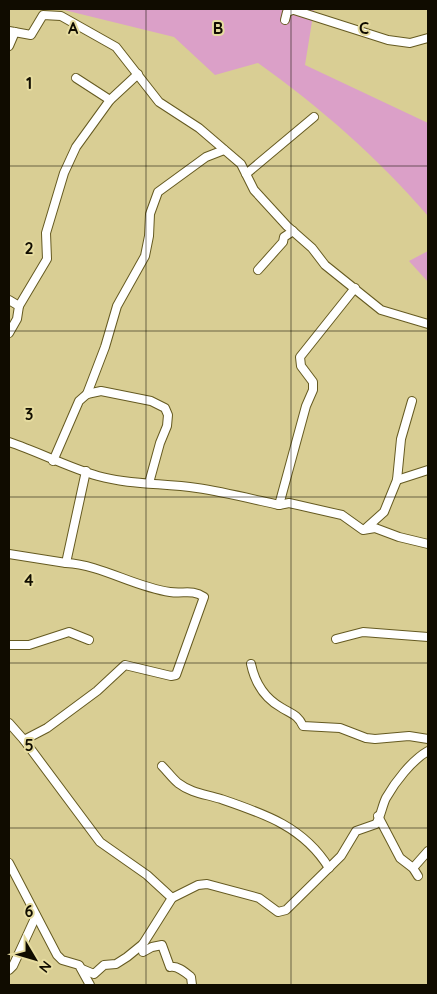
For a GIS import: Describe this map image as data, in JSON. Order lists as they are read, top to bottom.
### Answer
{
  "north": "bottom right",
  "grid": {
    "columns": ["A", "B", "C"],
    "rows": [
      "1",
      "2",
      "3",
      "4",
      "5",
      "6"
    ]
  }
}
